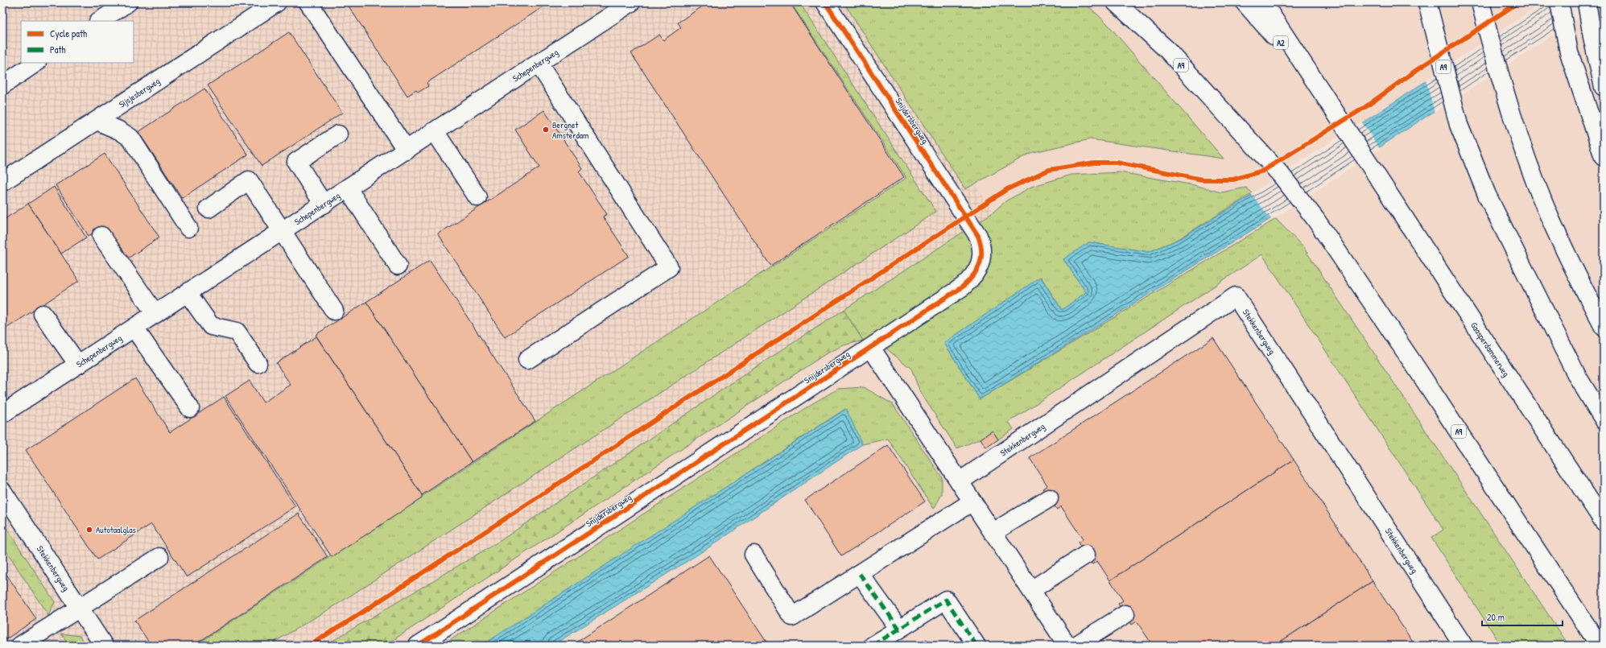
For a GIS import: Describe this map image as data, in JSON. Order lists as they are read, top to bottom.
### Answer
{
  "streets": {
    "main road": [
      "A2",
      "Schepenbergweg",
      "A9",
      "Sijsjesbergweg",
      "Snijdersbergweg",
      "Stekkenbergweg",
      "Gaasperdammerweg"
    ]
  },
  "crossings": [
    ["A2", "Gaasperdammerweg"]
  ],
  "places": ["Bergnet Amsterdam", "Autotaalglas"],
  "legend": ["Cycle path", "Path"],
  "scale_bar": "20 m"
}
